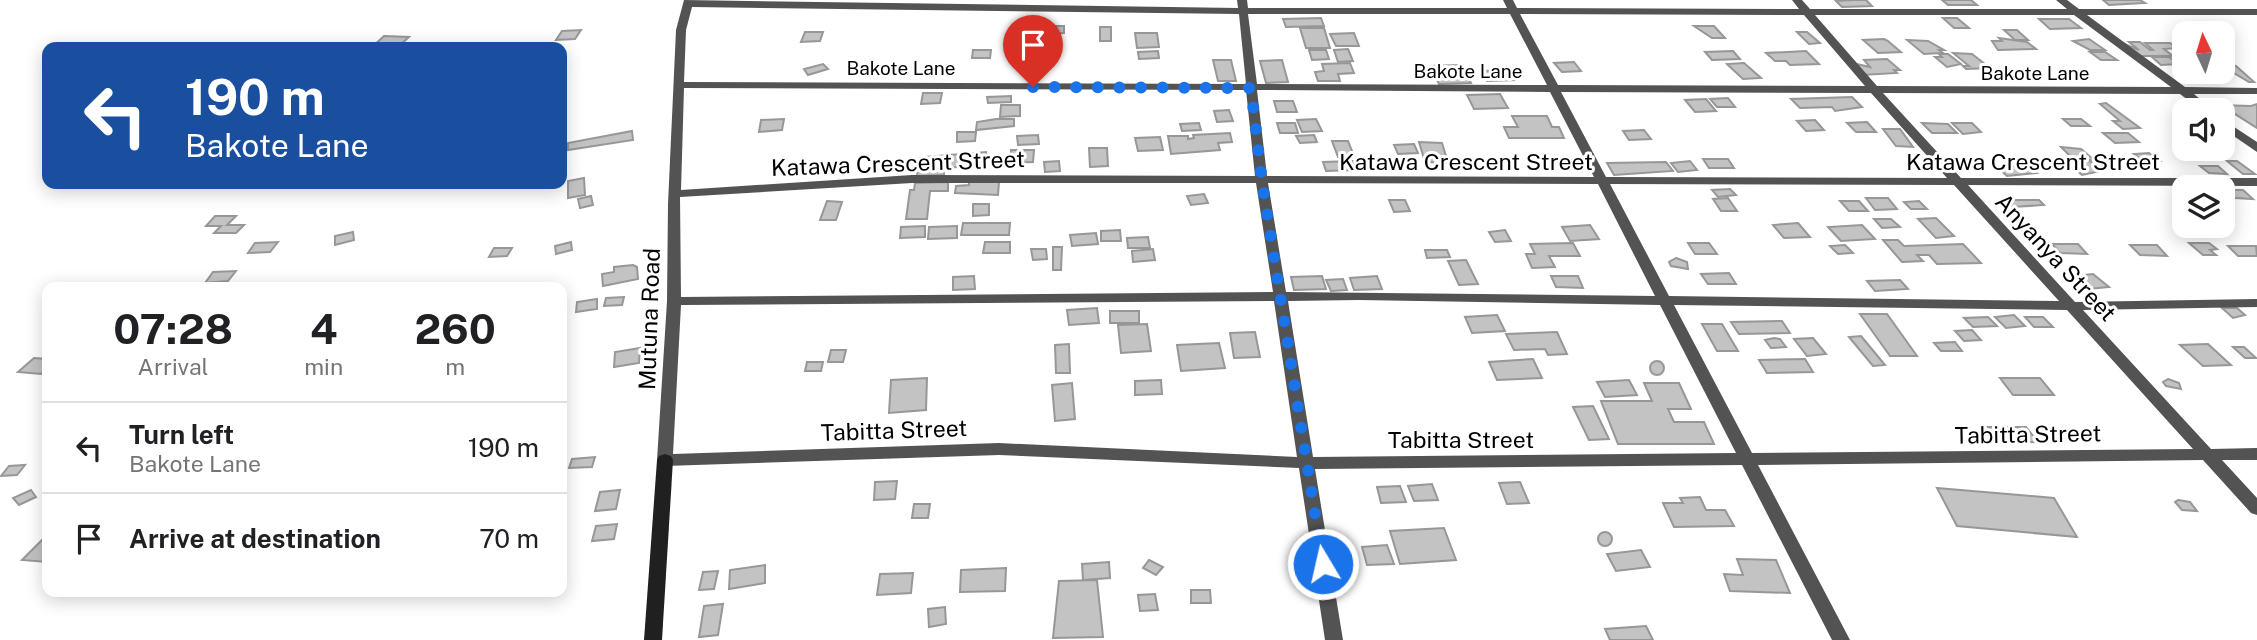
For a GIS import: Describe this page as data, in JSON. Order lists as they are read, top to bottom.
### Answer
{
  "streets": {
    "street": [
      "Bakote Lane",
      "Katawa Crescent Street",
      "Anyanya Street",
      "Mutuna Road",
      "Tabitta Street"
    ]
  },
  "crossings": [
    ["Bakote Lane", "Anyanya Street"],
    ["Bakote Lane", "Mutuna Road"],
    ["Katawa Crescent Street", "Anyanya Street"],
    ["Katawa Crescent Street", "Mutuna Road"],
    ["Anyanya Street", "Tabitta Street"],
    ["Mutuna Road", "Tabitta Street"]
  ],
  "north": "top",
  "page": {
    "turn": ["190 m", "Bakote Lane"],
    "eta": [
      "07:28",
      "Arrival",
      "4",
      "min",
      "260",
      "m"
    ],
    "list": [
      {
        "name": "Turn left",
        "note": "Bakote Lane",
        "value": "190 m"
      },
      {
        "name": "Arrive at destination",
        "value": "70 m"
      }
    ]
  }
}
